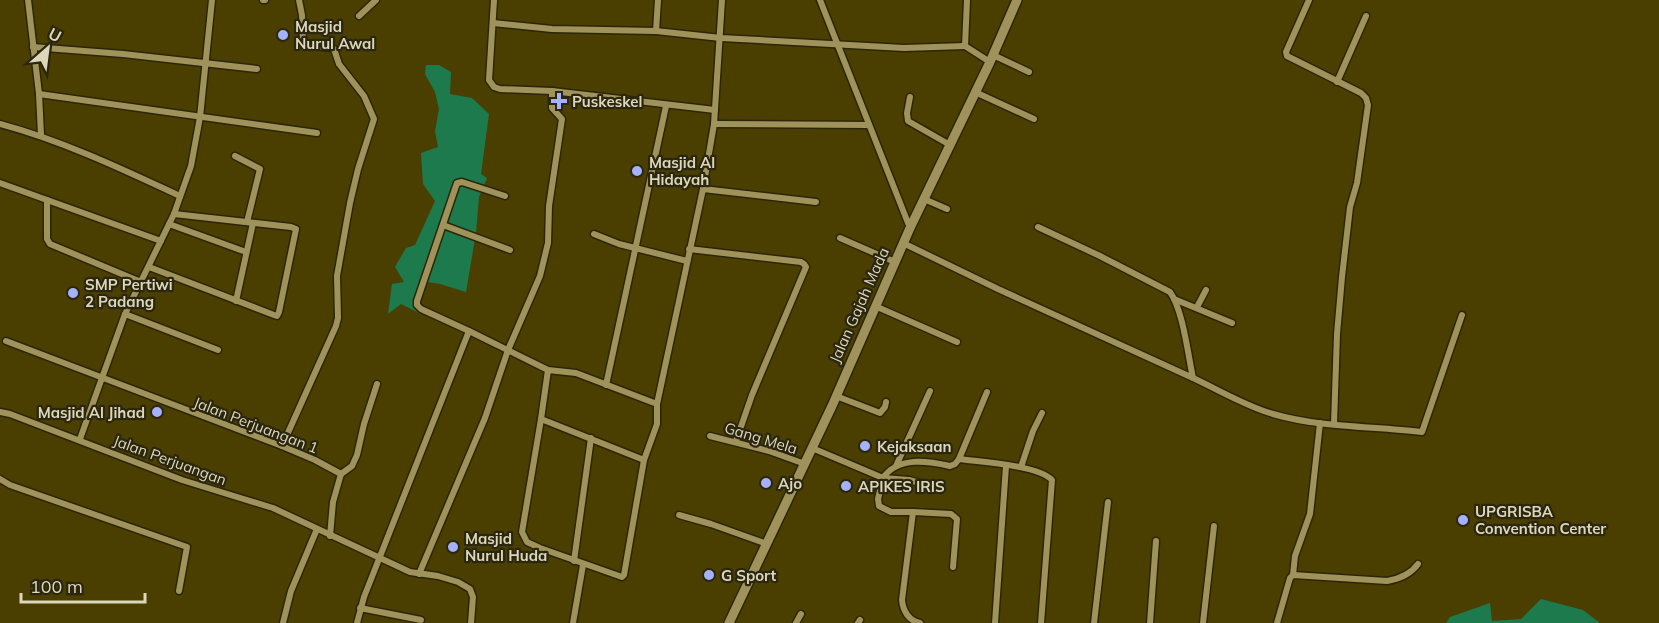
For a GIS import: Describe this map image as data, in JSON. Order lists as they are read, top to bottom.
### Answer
{
  "streets": {
    "main road": ["Jalan Gajah Mada"],
    "street": ["Jalan Perjuangan 1", "Gang Mela", "Jalan Perjuangan"]
  },
  "crossings": [
    ["Jalan Gajah Mada", "Gang Mela"]
  ],
  "places": {
    "other": [
      "Masjid Nurul Awal",
      "Masjid Al Hidayah",
      "SMP Pertiwi 2 Padang",
      "Masjid Al Jihad",
      "Kejaksaan",
      "Ajo",
      "APIKES IRIS",
      "UPGRISBA Convention Center",
      "Masjid Nurul Huda",
      "G Sport"
    ],
    "health": ["Puskeskel"]
  },
  "scale_bar": "100 m",
  "north": "top right"
}
